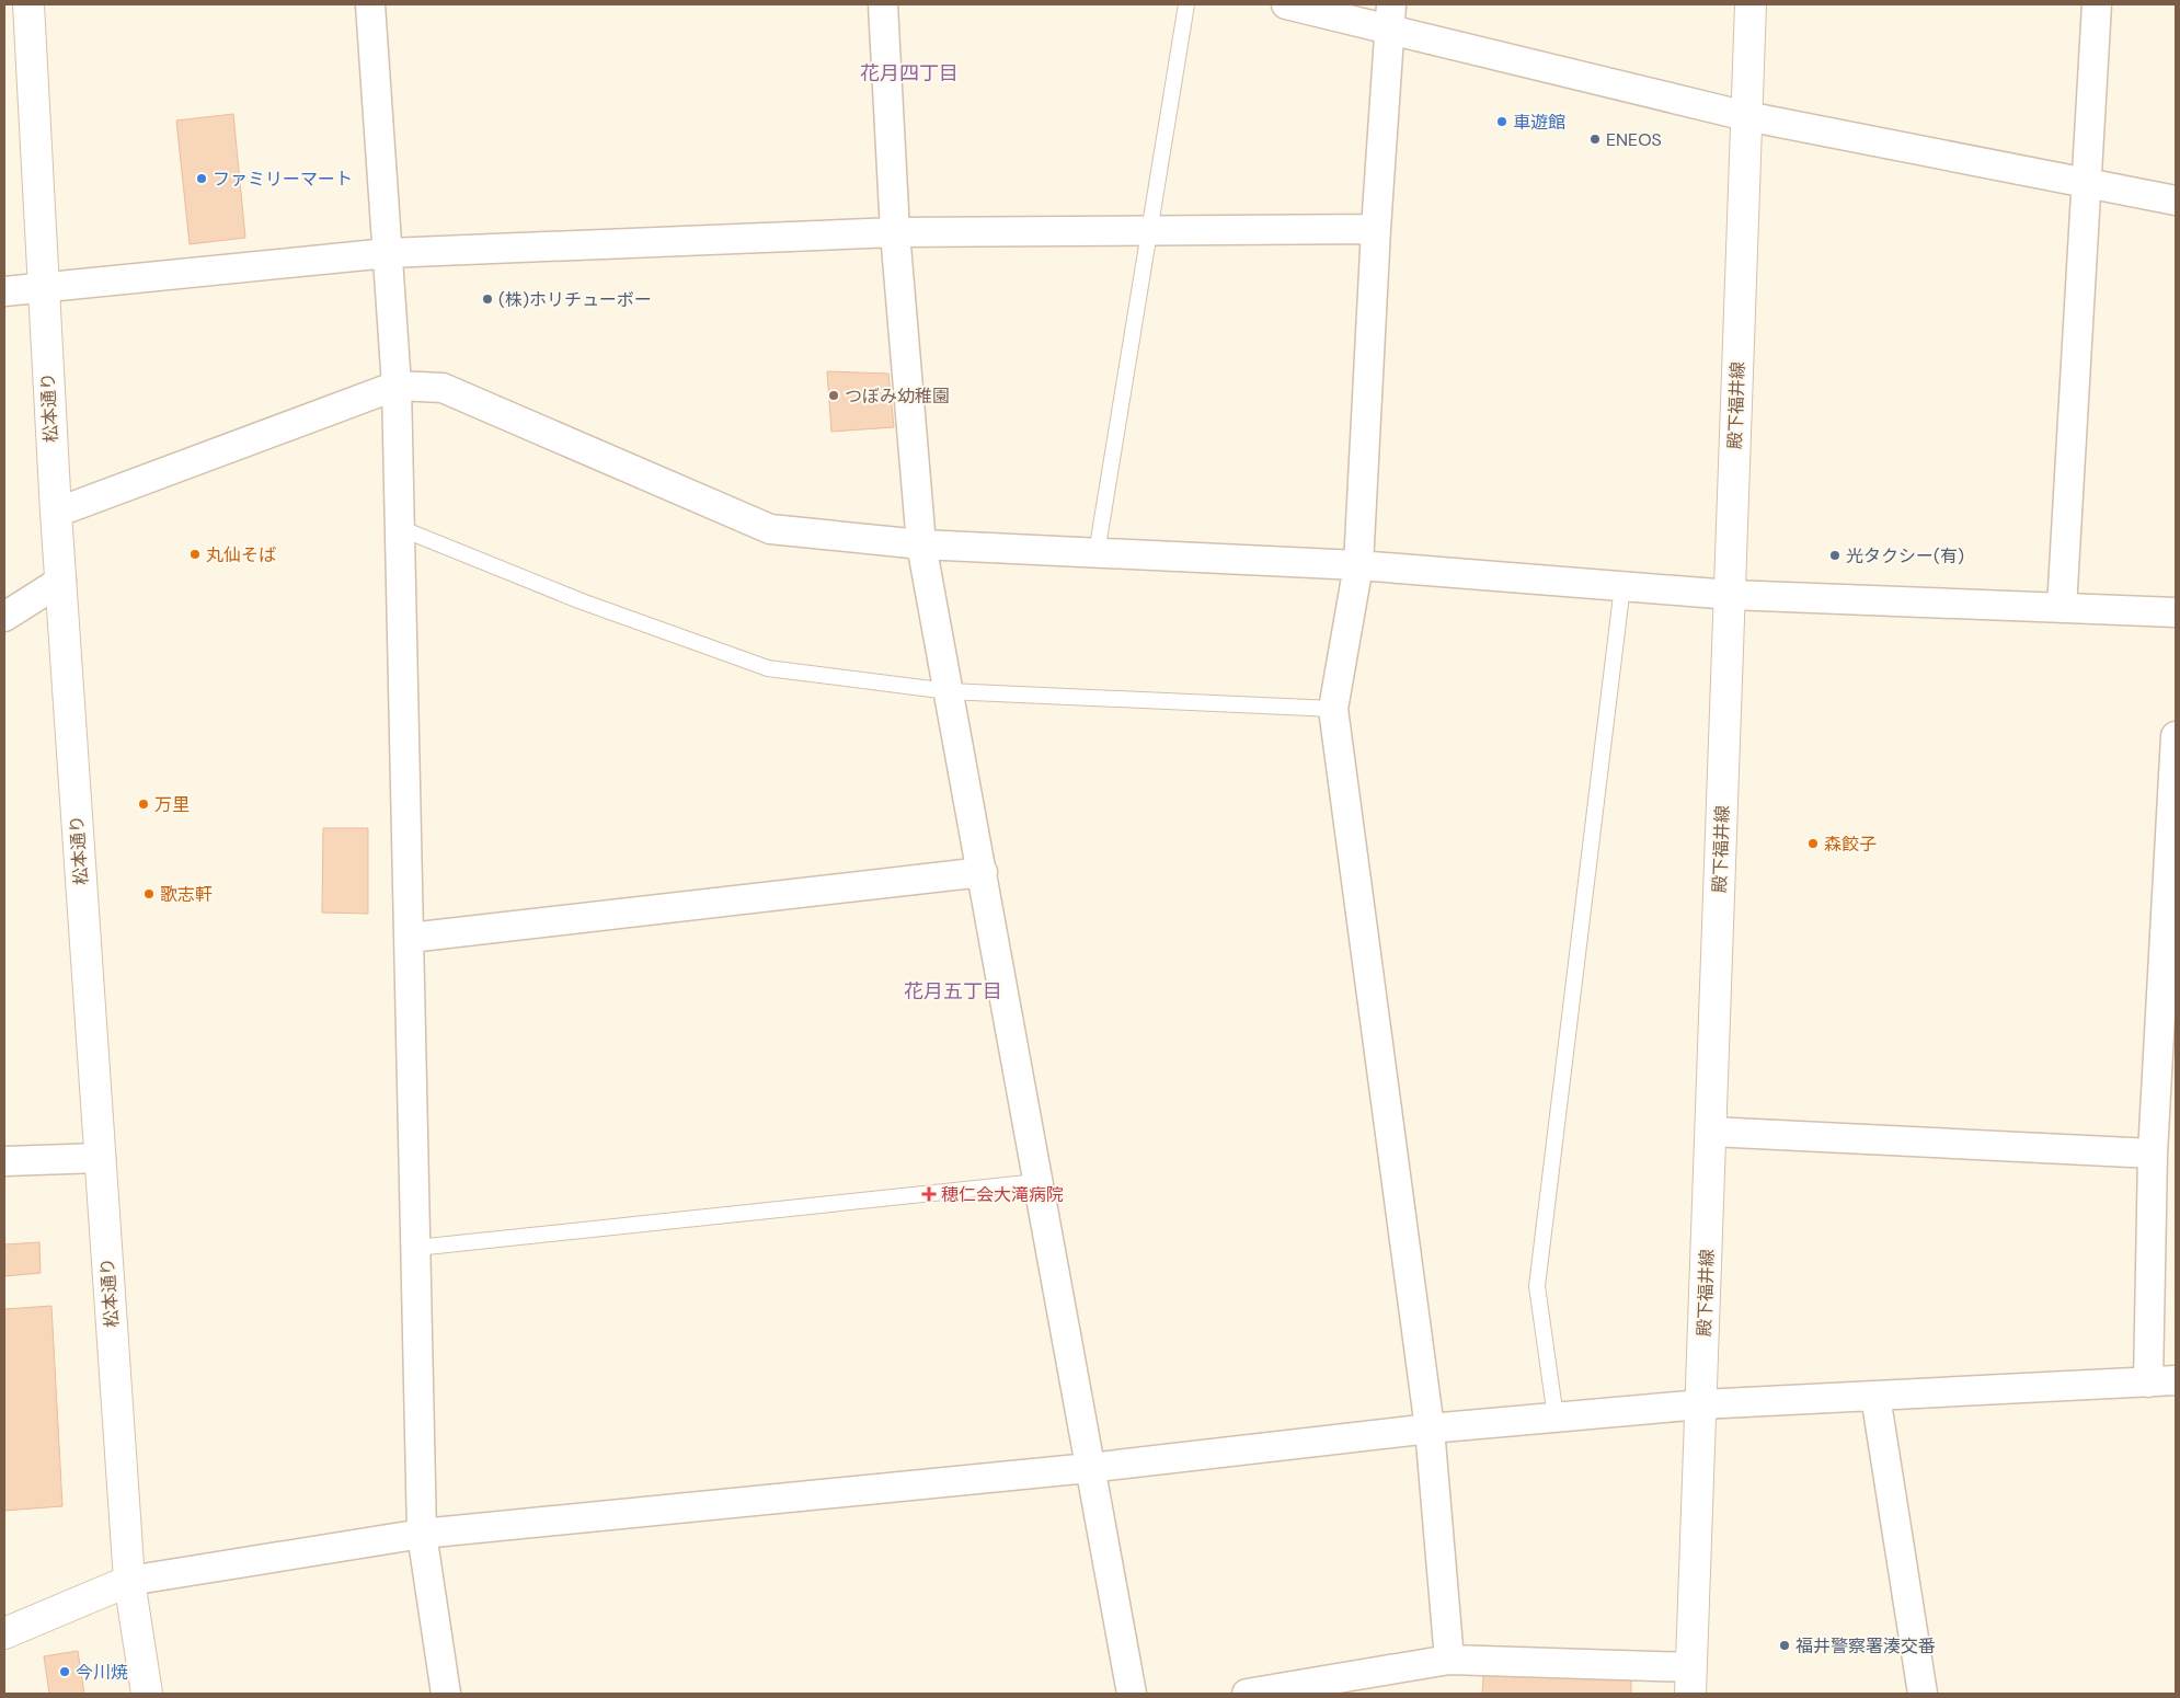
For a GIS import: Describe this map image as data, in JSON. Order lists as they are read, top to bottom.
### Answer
{
  "streets": {
    "street": ["殿下福井線", "松本通り"]
  },
  "districts": ["花月四丁目", "花月五丁目"],
  "places": {
    "other": [
      "車遊館",
      "ENEOS",
      "ファミリーマート",
      "(株)ホリチューボー",
      "つぼみ幼稚園",
      "丸仙そば",
      "光タクシー(有)",
      "万里",
      "森餃子",
      "歌志軒",
      "福井警察署湊交番",
      "今川焼"
    ],
    "health": ["穂仁会大滝病院"]
  }
}
